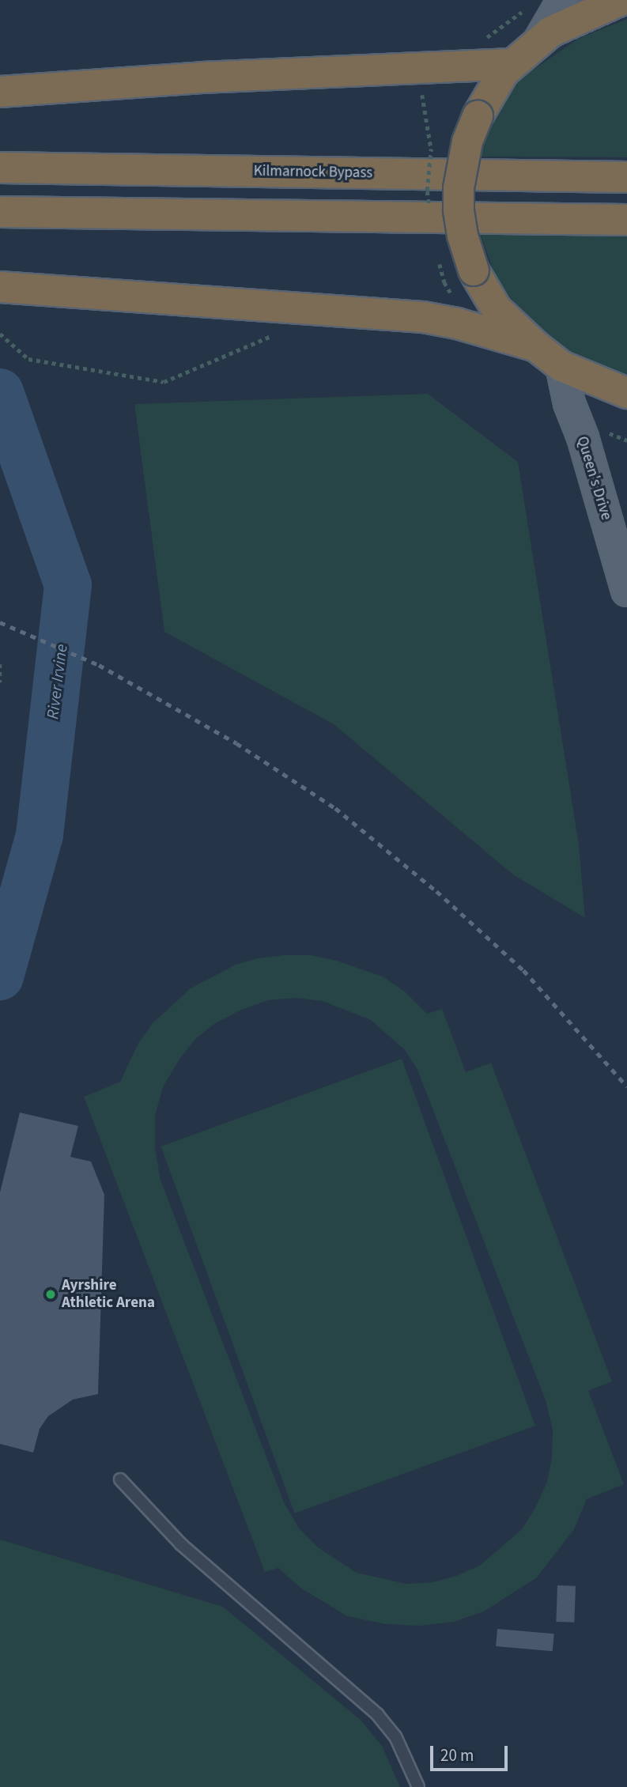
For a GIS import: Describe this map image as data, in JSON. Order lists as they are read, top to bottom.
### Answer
{
  "streets": {
    "highway": ["Kilmarnock Bypass"],
    "main road": ["Queen's Drive"]
  },
  "water": ["River Irvine"],
  "places": ["Ayrshire Athletic Arena"],
  "scale_bar": "20 m"
}
